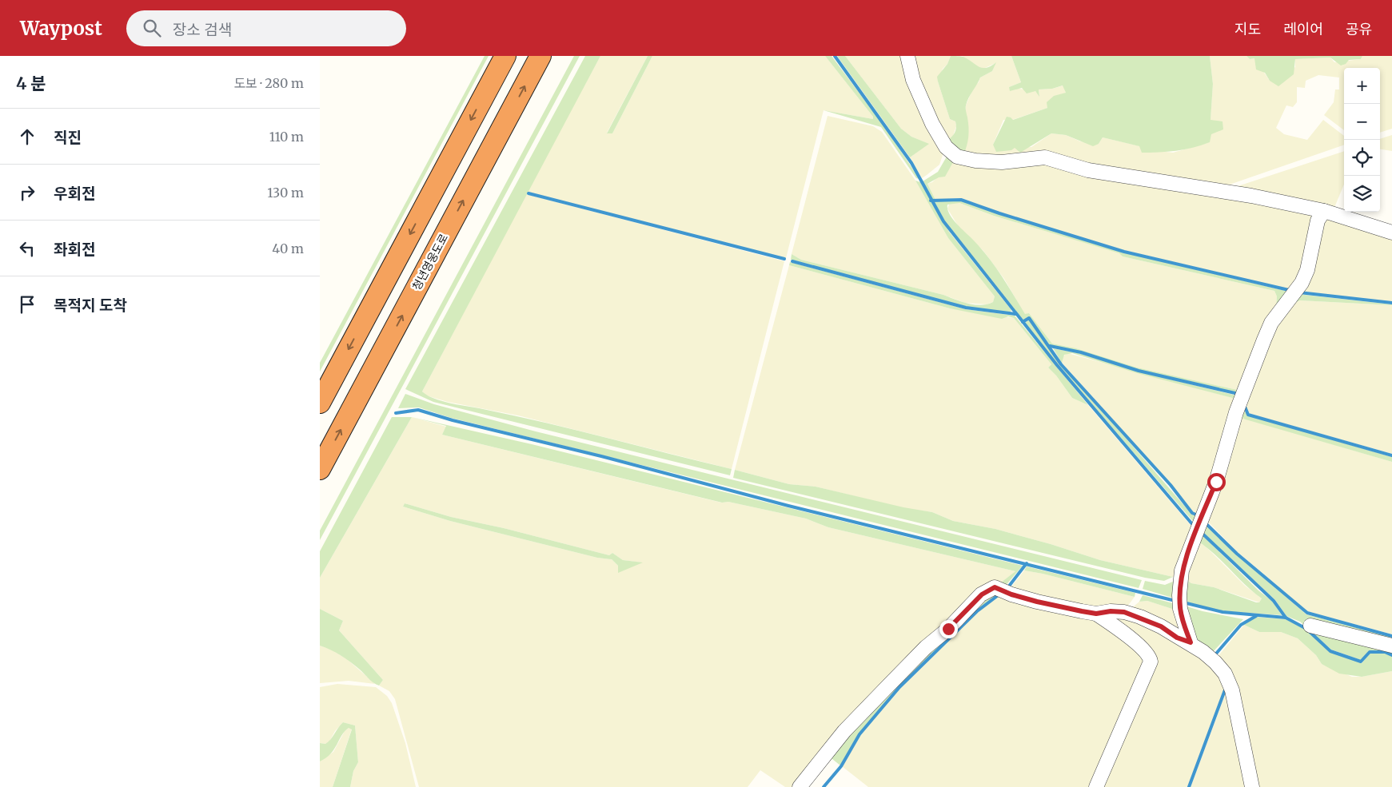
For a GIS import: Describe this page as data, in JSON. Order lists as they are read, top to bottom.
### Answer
{
  "streets": {
    "highway": ["청년영웅도로"]
  },
  "page": {
    "header": "Waypost",
    "search": "장소 검색",
    "nav": ["지도", "레이어", "공유"],
    "heading": ["4 분", "도보 · 280 m"],
    "map_buttons": ["+", "−"],
    "list": [
      ["직진", "110 m"],
      ["우회전", "130 m"],
      ["좌회전", "40 m"],
      "목적지 도착"
    ]
  }
}
